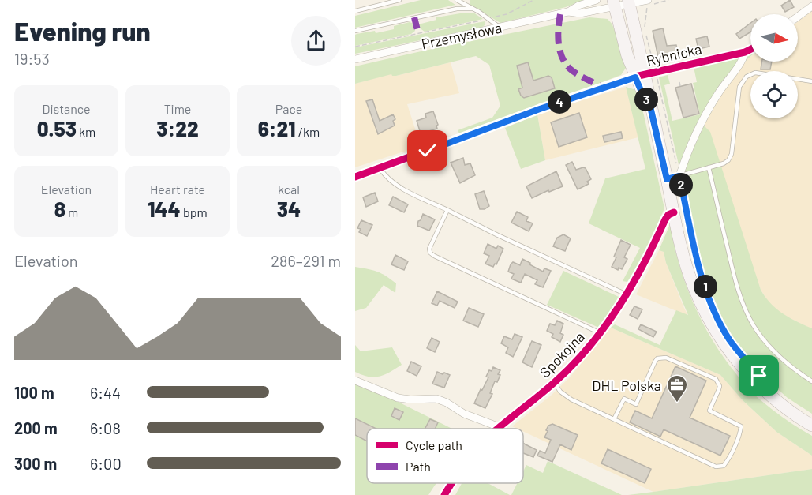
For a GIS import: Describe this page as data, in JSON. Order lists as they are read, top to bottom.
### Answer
{
  "streets": {
    "street": ["Przemysłowa", "Rybnicka", "Spokojna"]
  },
  "places": {
    "office": ["DHL Polska"]
  },
  "legend": ["Cycle path", "Path"],
  "north": "right",
  "page": {
    "heading": ["Evening run", "19:53"],
    "stats": [
      ["Distance", "0.53 km"],
      ["Time", "3:22"],
      ["Pace", "6:21 /km"],
      ["Elevation", "8 m"],
      ["Heart rate", "144 bpm"],
      ["kcal", "34"]
    ],
    "pins": [
      "3",
      "4",
      "2",
      "1"
    ],
    "chart": ["Elevation", "286–291 m"],
    "list": [
      {
        "name": "100 m",
        "note": "6:44"
      },
      {
        "name": "200 m",
        "note": "6:08"
      },
      {
        "name": "300 m",
        "note": "6:00"
      }
    ]
  }
}
